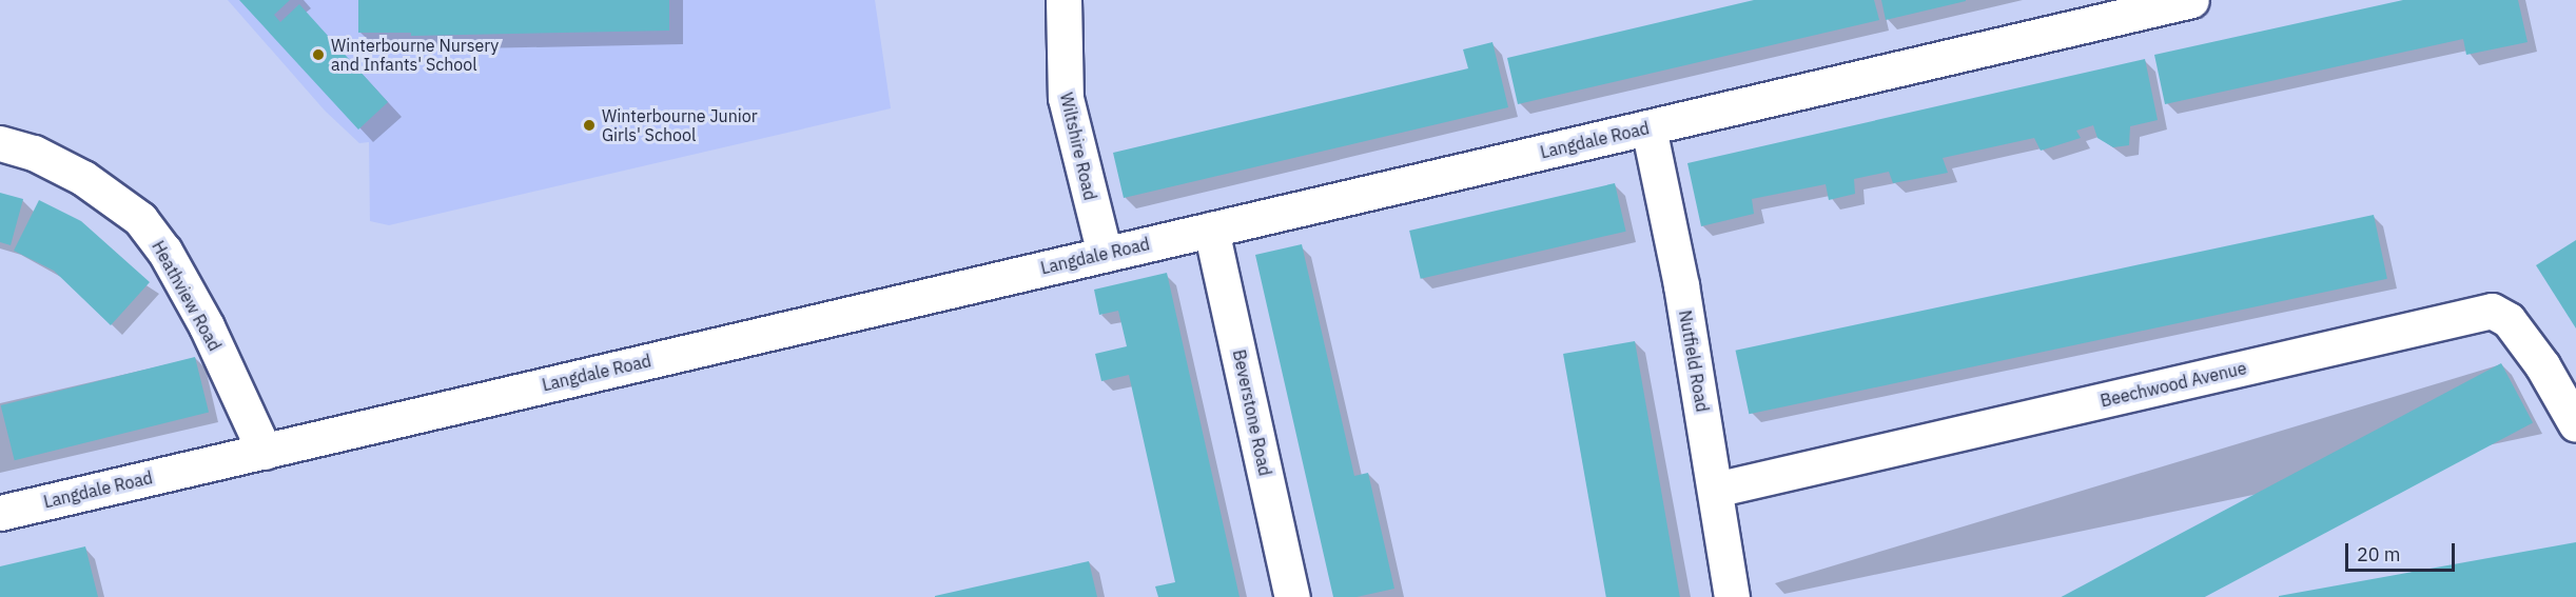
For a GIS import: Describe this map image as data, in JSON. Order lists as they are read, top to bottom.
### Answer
{
  "streets": {
    "street": [
      "Langdale Road",
      "Wiltshire Road",
      "Heathview Road",
      "Nutfield Road",
      "Beechwood Avenue",
      "Beverstone Road"
    ]
  },
  "crossings": [
    ["Langdale Road", "Wiltshire Road"],
    ["Langdale Road", "Heathview Road"],
    ["Langdale Road", "Nutfield Road"],
    ["Langdale Road", "Beverstone Road"],
    ["Nutfield Road", "Beechwood Avenue"]
  ],
  "places": ["Winterbourne Nursery and Infants' School", "Winterbourne Junior Girls' School"],
  "scale_bar": "20 m"
}
